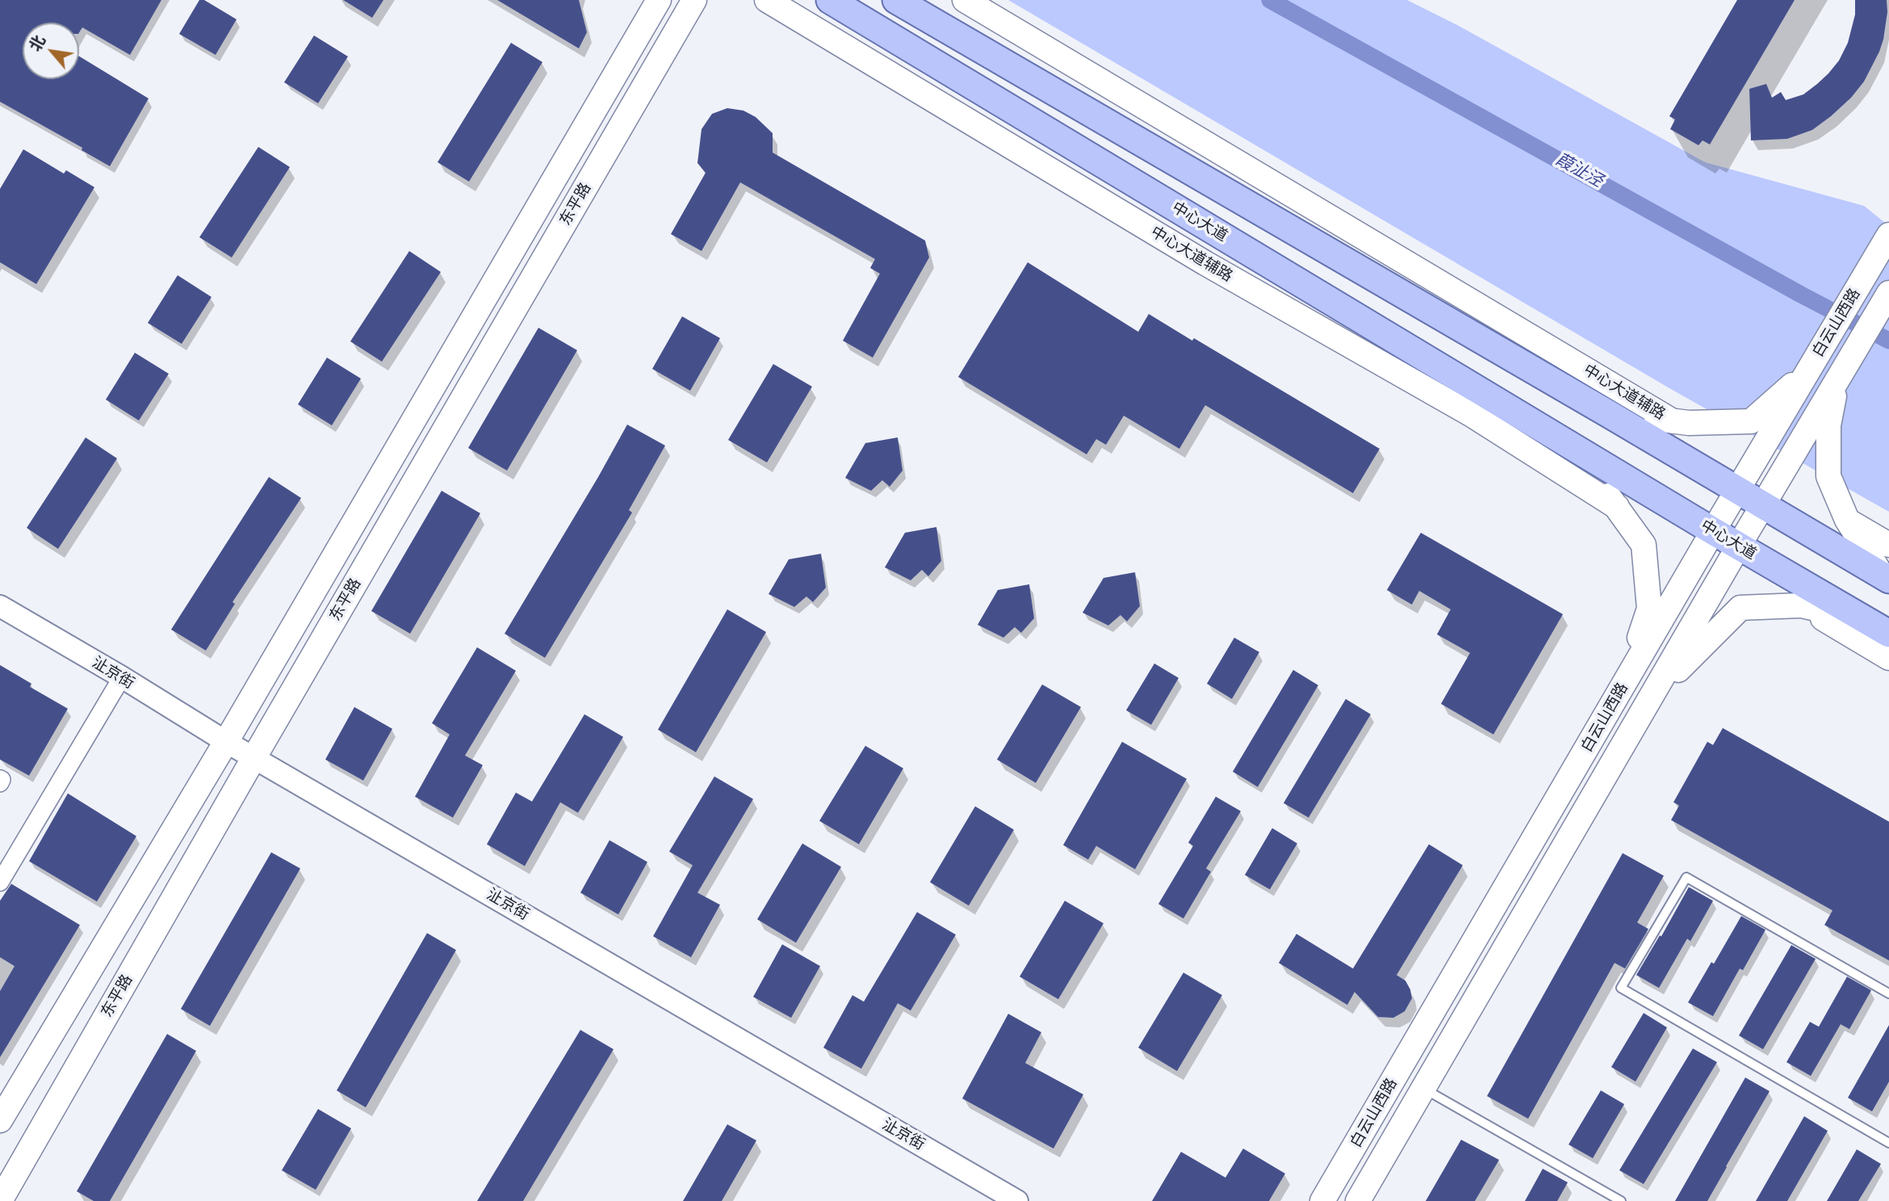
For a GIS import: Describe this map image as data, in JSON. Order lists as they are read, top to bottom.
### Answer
{
  "streets": {
    "main road": [
      "东平路",
      "中心大道",
      "中心大道辅路",
      "白云山西路"
    ],
    "street": ["沚京街"]
  },
  "crossings": [
    ["东平路", "沚京街"],
    ["中心大道", "中心大道辅路"],
    ["中心大道", "白云山西路"]
  ],
  "water": ["葭沚泾"],
  "north": "top left"
}
